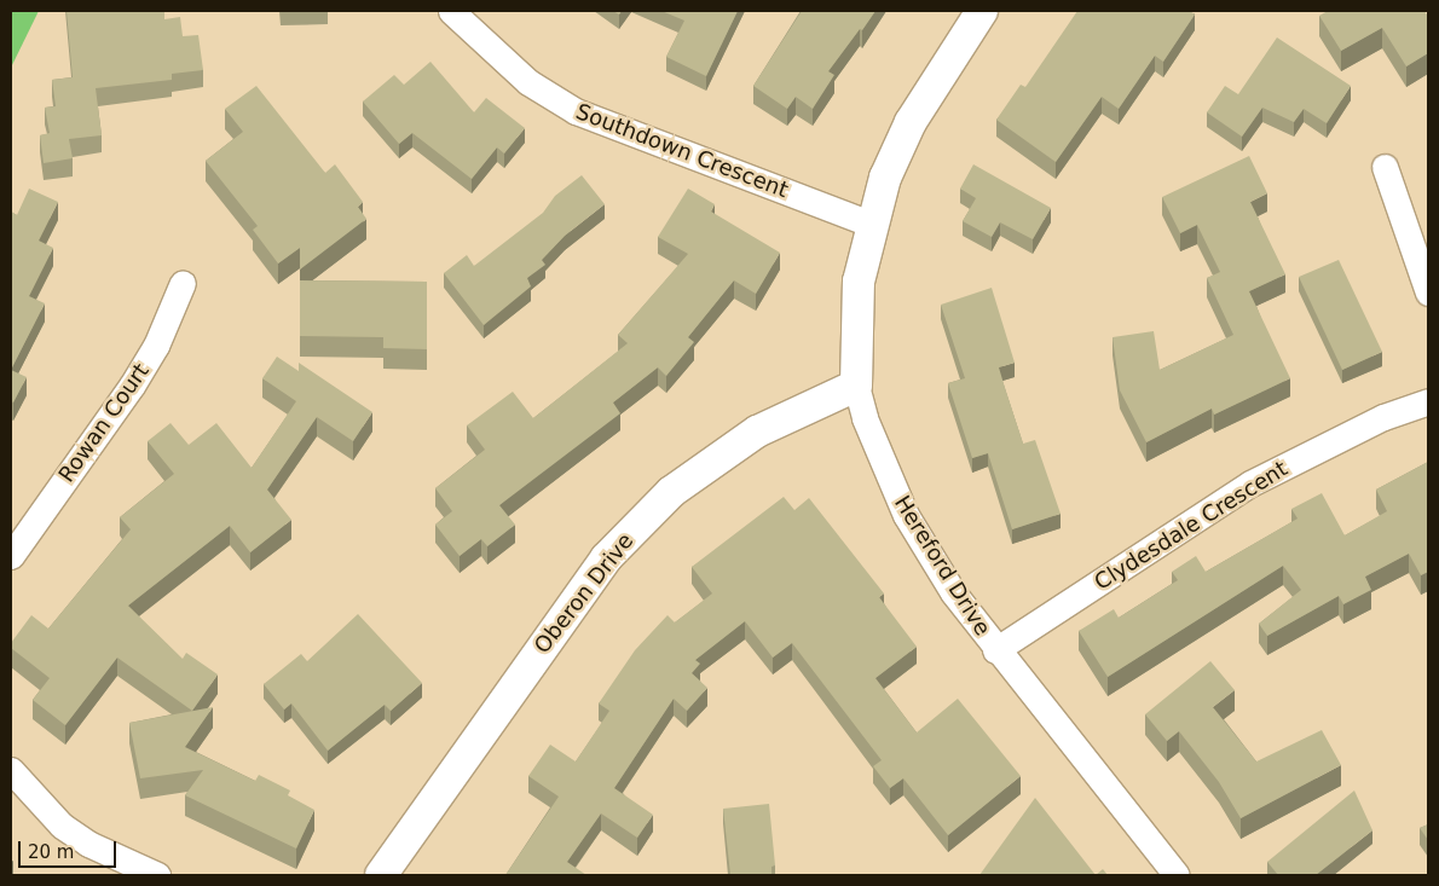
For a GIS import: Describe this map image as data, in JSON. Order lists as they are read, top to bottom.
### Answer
{
  "streets": {
    "street": [
      "Southdown Crescent",
      "Rowan Court",
      "Clydesdale Crescent",
      "Hereford Drive",
      "Oberon Drive"
    ]
  },
  "crossings": [
    ["Southdown Crescent", "Hereford Drive"],
    ["Clydesdale Crescent", "Hereford Drive"],
    ["Hereford Drive", "Oberon Drive"]
  ],
  "scale_bar": "20 m"
}
